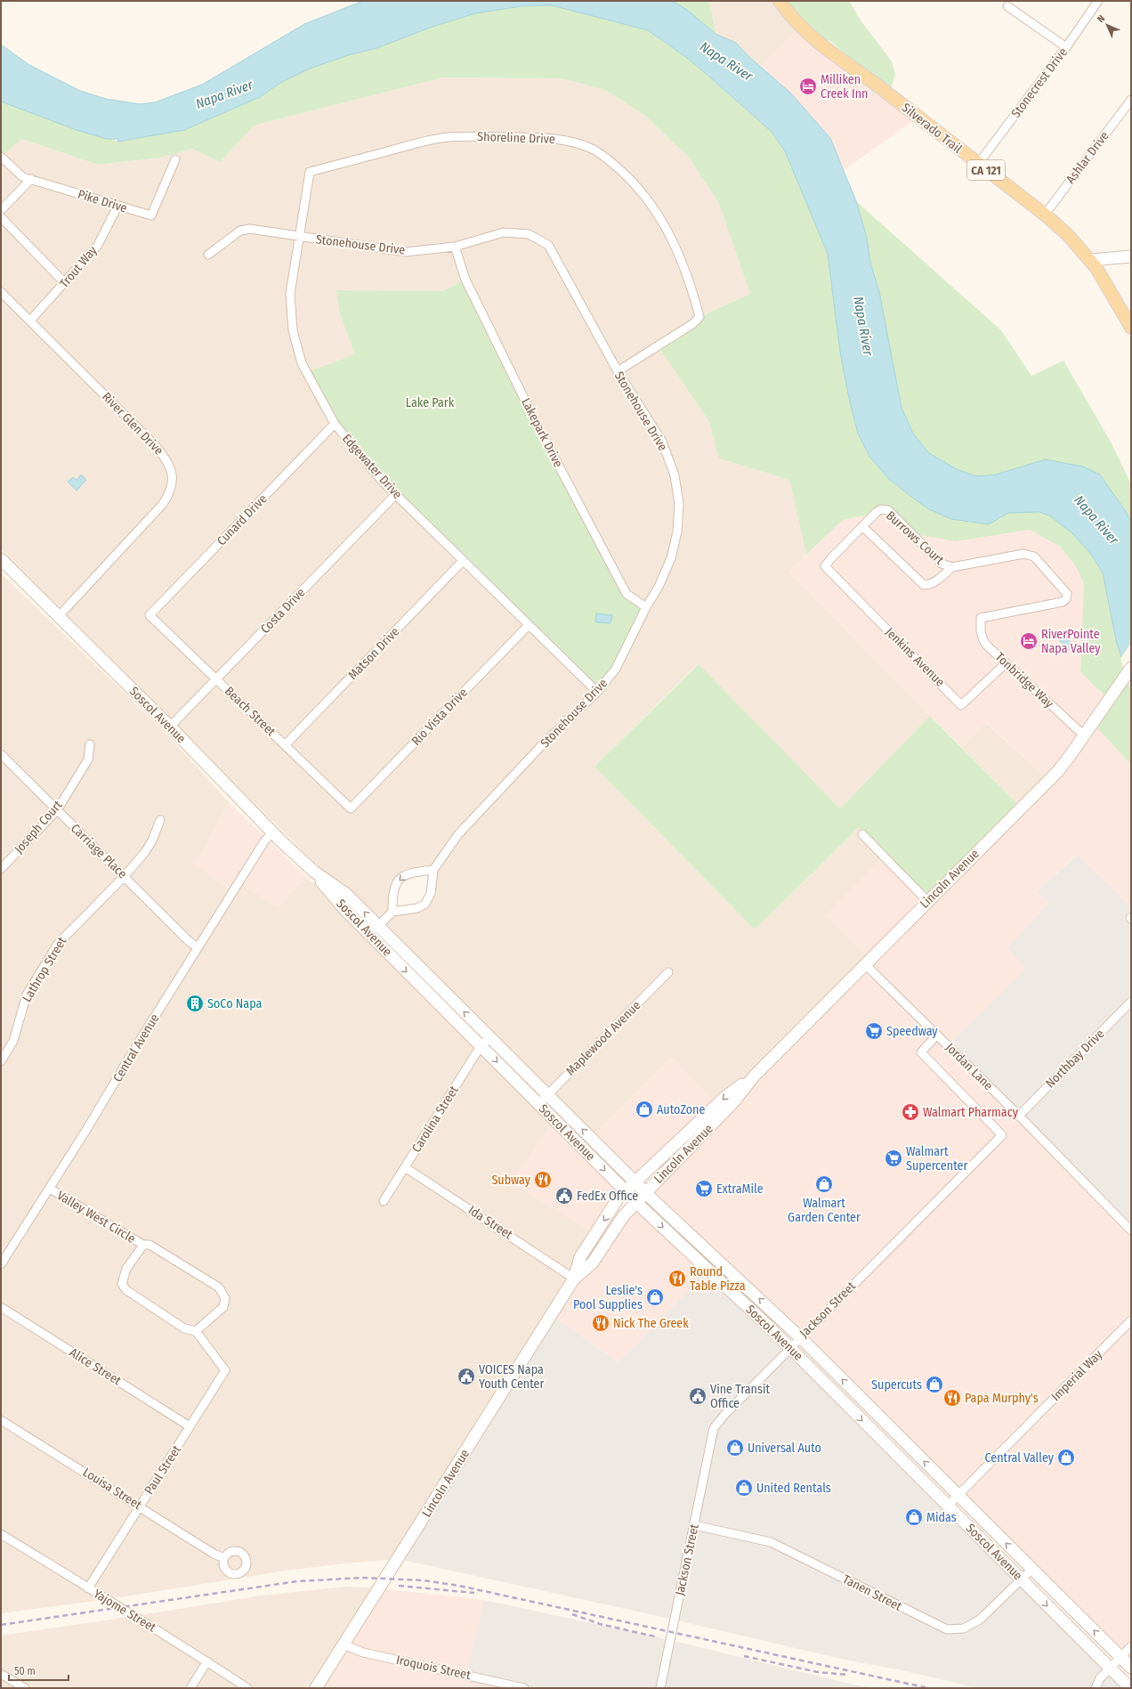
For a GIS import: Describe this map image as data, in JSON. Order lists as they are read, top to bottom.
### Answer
{
  "streets": {
    "main road": [
      "Silverado Trail",
      "CA 121",
      "Soscol Avenue",
      "Lincoln Avenue"
    ],
    "street": [
      "Stonecrest Drive",
      "Shoreline Drive",
      "Ashlar Drive",
      "Pike Drive",
      "Stonehouse Drive",
      "Trout Way",
      "River Glen Drive",
      "Lakepark Drive",
      "Edgewater Drive",
      "Cunard Drive",
      "Burrows Court",
      "Costa Drive",
      "Matson Drive",
      "Jenkins Avenue",
      "Tonbridge Way",
      "Beach Street",
      "Rio Vista Drive",
      "Joseph Court",
      "Carriage Place",
      "Lathrop Street",
      "Maplewood Avenue",
      "Central Avenue",
      "Northbay Drive",
      "Jordan Lane",
      "Carolina Street",
      "Valley West Circle",
      "Ida Street",
      "Jackson Street",
      "Alice Street",
      "Imperial Way",
      "Paul Street",
      "Louisa Street",
      "Tanen Street",
      "Yajome Street",
      "Iroquois Street"
    ]
  },
  "crossings": [
    ["Stonecrest Drive", "Silverado Trail"],
    ["Silverado Trail", "Ashlar Drive"],
    ["Shoreline Drive", "Stonehouse Drive"],
    ["Shoreline Drive", "Edgewater Drive"],
    ["Pike Drive", "Trout Way"],
    ["Stonehouse Drive", "Lakepark Drive"],
    ["Stonehouse Drive", "Edgewater Drive"],
    ["Trout Way", "River Glen Drive"],
    ["River Glen Drive", "Soscol Avenue"],
    ["Edgewater Drive", "Cunard Drive"],
    ["Edgewater Drive", "Costa Drive"],
    ["Edgewater Drive", "Matson Drive"],
    ["Edgewater Drive", "Rio Vista Drive"],
    ["Cunard Drive", "Beach Street"],
    ["Burrows Court", "Jenkins Avenue"],
    ["Burrows Court", "Tonbridge Way"],
    ["Costa Drive", "Beach Street"],
    ["Costa Drive", "Soscol Avenue"],
    ["Matson Drive", "Beach Street"],
    ["Jenkins Avenue", "Tonbridge Way"],
    ["Tonbridge Way", "Lincoln Avenue"],
    ["Beach Street", "Rio Vista Drive"],
    ["Soscol Avenue", "Lincoln Avenue"],
    ["Soscol Avenue", "Maplewood Avenue"],
    ["Soscol Avenue", "Central Avenue"],
    ["Soscol Avenue", "Carolina Street"],
    ["Soscol Avenue", "Jackson Street"],
    ["Soscol Avenue", "Imperial Way"],
    ["Soscol Avenue", "Tanen Street"],
    ["Joseph Court", "Carriage Place"],
    ["Carriage Place", "Lathrop Street"],
    ["Carriage Place", "Central Avenue"],
    ["Lincoln Avenue", "Jordan Lane"],
    ["Lincoln Avenue", "Ida Street"],
    ["Lincoln Avenue", "Iroquois Street"],
    ["Central Avenue", "Valley West Circle"],
    ["Northbay Drive", "Jordan Lane"],
    ["Jordan Lane", "Jackson Street"],
    ["Carolina Street", "Ida Street"],
    ["Valley West Circle", "Paul Street"],
    ["Jackson Street", "Tanen Street"],
    ["Alice Street", "Paul Street"],
    ["Paul Street", "Louisa Street"],
    ["Paul Street", "Yajome Street"]
  ],
  "water": ["Napa River"],
  "parks": ["Lake Park"],
  "places": {
    "hotel": ["Milliken Creek Inn", "RiverPointe Napa Valley"],
    "building": ["SoCo Napa"],
    "supermarket": ["Speedway", "Walmart Supercenter", "ExtraMile"],
    "shop": [
      "AutoZone",
      "Walmart Garden Center",
      "Leslie's Pool Supplies",
      "Supercuts",
      "Universal Auto",
      "Central Valley",
      "United Rentals",
      "Midas"
    ],
    "pharmacy": ["Walmart Pharmacy"],
    "restaurant": [
      "Subway",
      "Round Table Pizza",
      "Nick The Greek",
      "Papa Murphy's"
    ],
    "public building": ["FedEx Office", "VOICES Napa Youth Center", "Vine Transit Office"]
  },
  "scale_bar": "50 m",
  "north": "top left"
}
